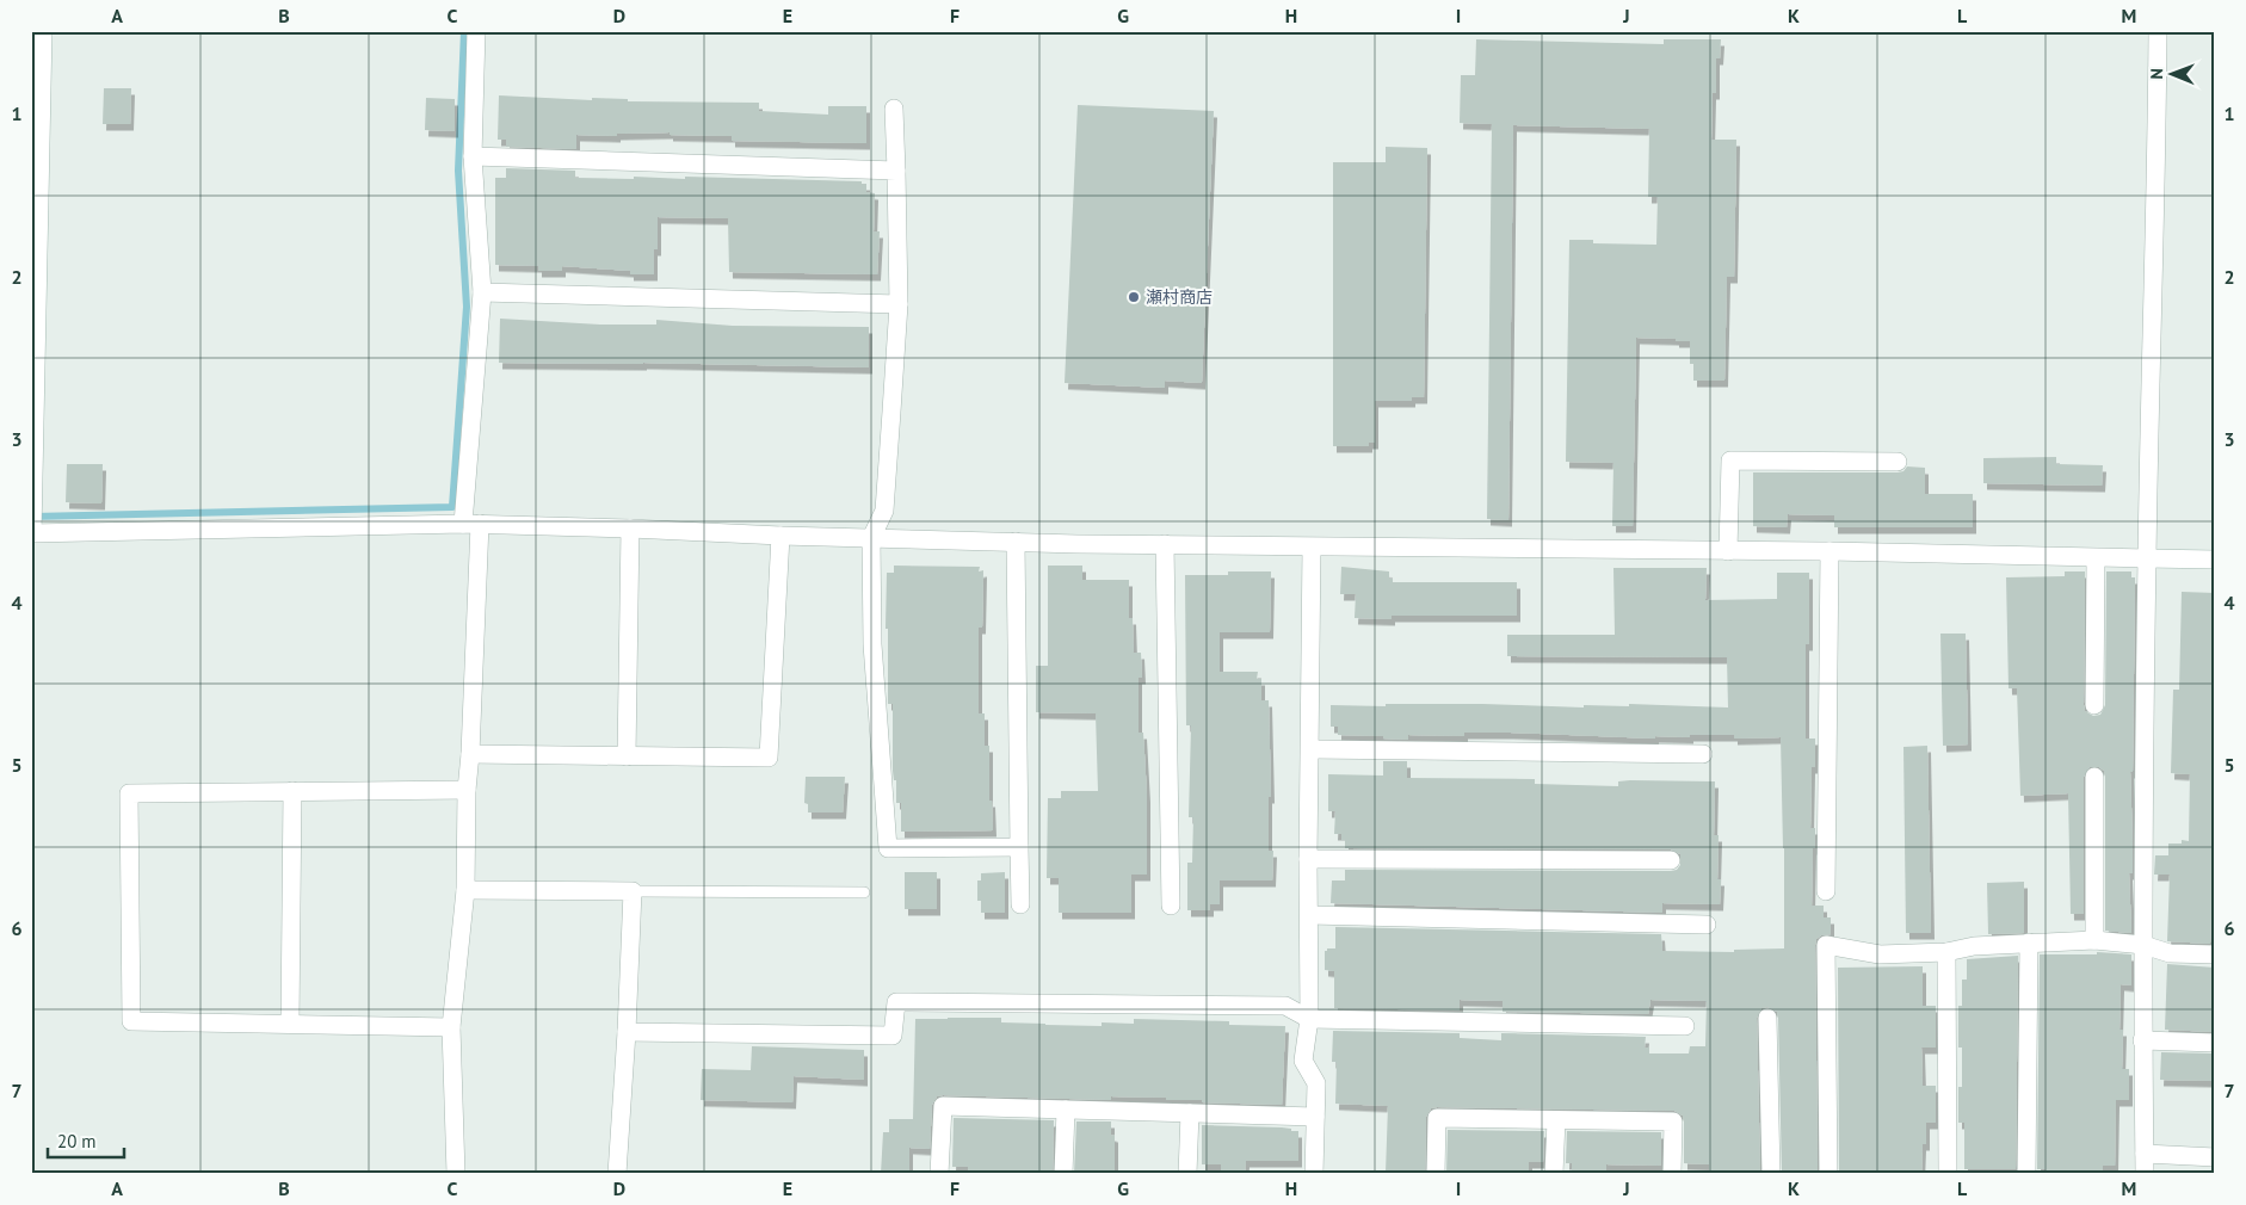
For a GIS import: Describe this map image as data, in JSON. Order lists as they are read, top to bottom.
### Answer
{
  "places": ["瀬村商店"],
  "scale_bar": "20 m",
  "north": "left",
  "grid": {
    "columns": [
      "A",
      "B",
      "C",
      "D",
      "E",
      "F",
      "G",
      "H",
      "I",
      "J",
      "K",
      "L",
      "M"
    ],
    "rows": [
      "1",
      "2",
      "3",
      "4",
      "5",
      "6",
      "7"
    ]
  }
}
